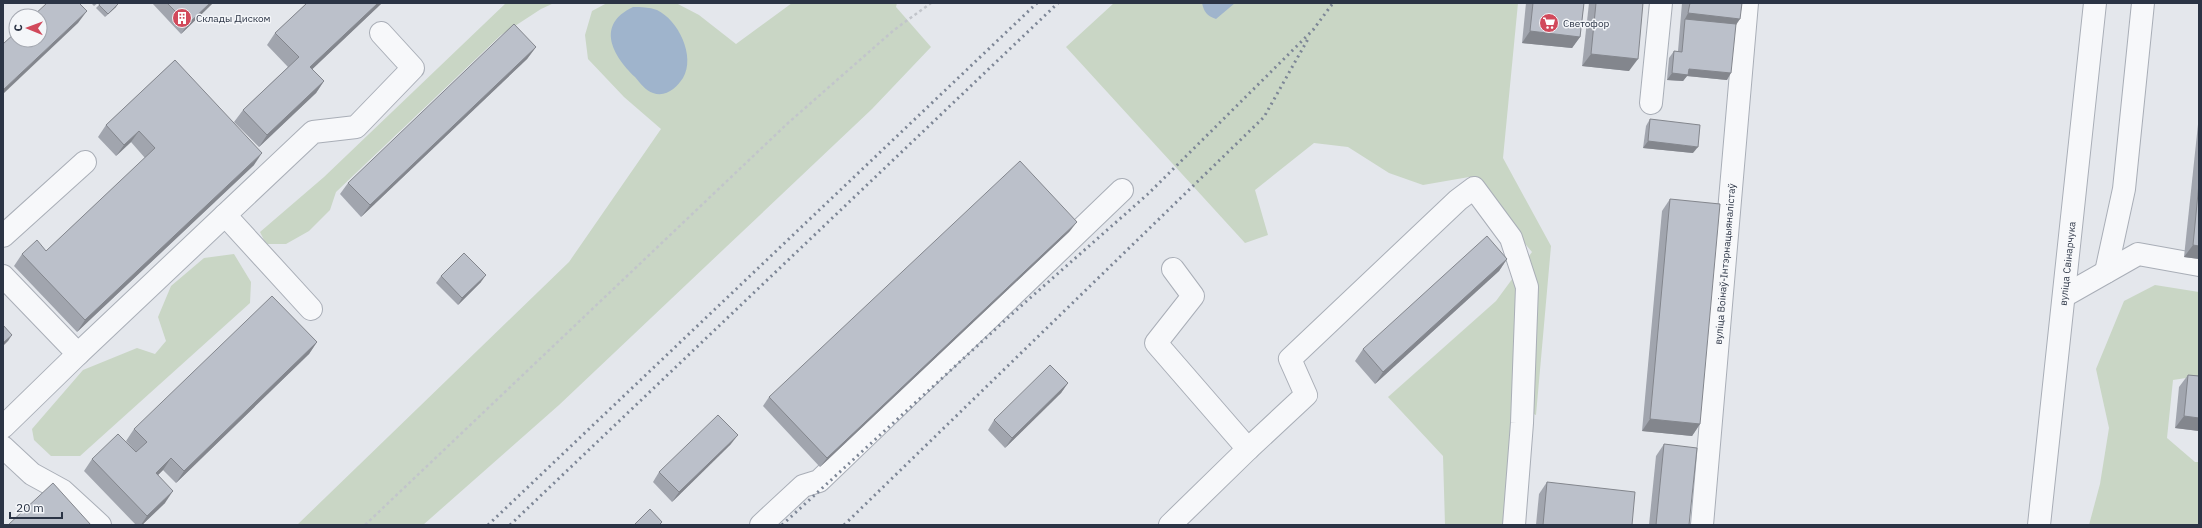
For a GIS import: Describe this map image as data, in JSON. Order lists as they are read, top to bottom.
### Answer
{
  "streets": {
    "street": ["вуліца Воінаў-Інтэрнацыяналістаў", "вуліца Свінарчука"]
  },
  "places": {
    "building": ["Склады Диском"],
    "supermarket": ["Светофор"]
  },
  "scale_bar": "20 m",
  "north": "left"
}
